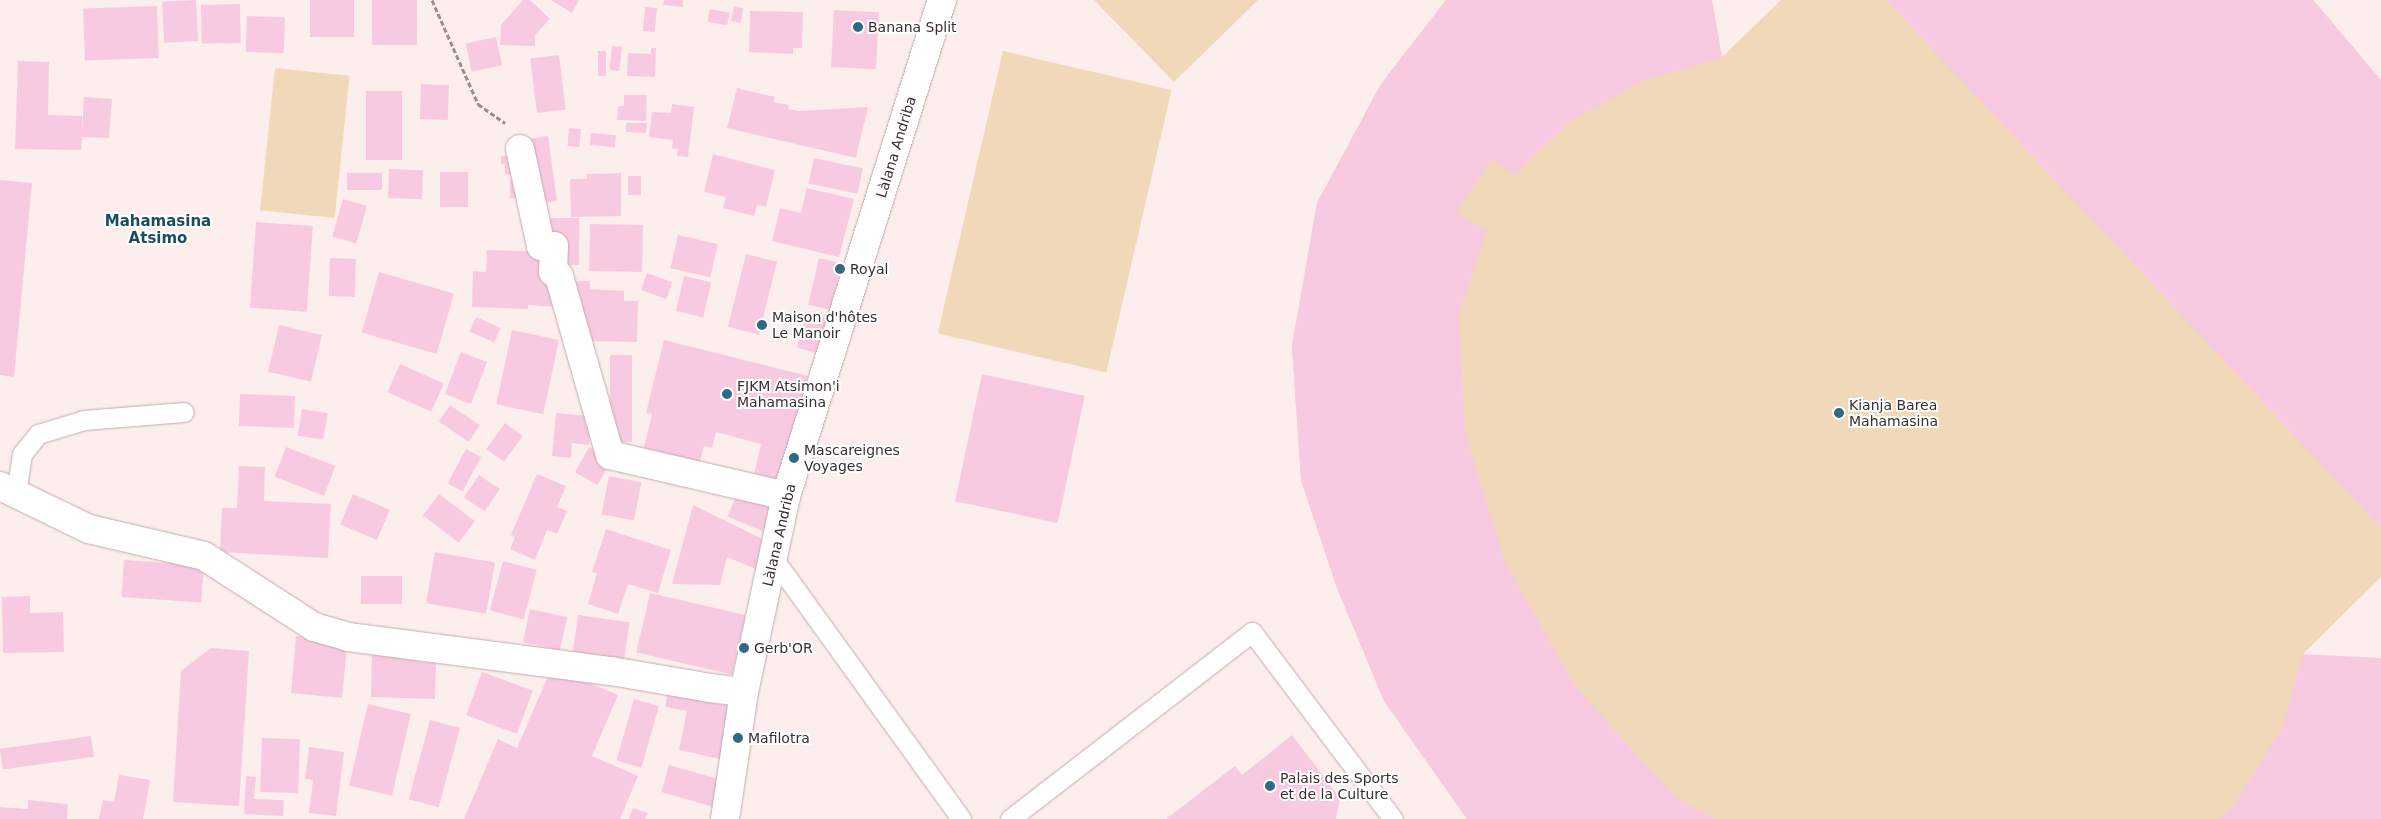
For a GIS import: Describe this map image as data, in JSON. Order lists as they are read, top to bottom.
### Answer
{
  "streets": {
    "street": ["Làlana Andriba"]
  },
  "districts": ["Mahamasina Atsimo"],
  "places": [
    "Banana Split",
    "Royal",
    "Maison d'hôtes Le Manoir",
    "FJKM Atsimon'i Mahamasina",
    "Kianja Barea Mahamasina",
    "Mascareignes Voyages",
    "Gerb'OR",
    "Mafilotra",
    "Palais des Sports et de la Culture"
  ]
}
